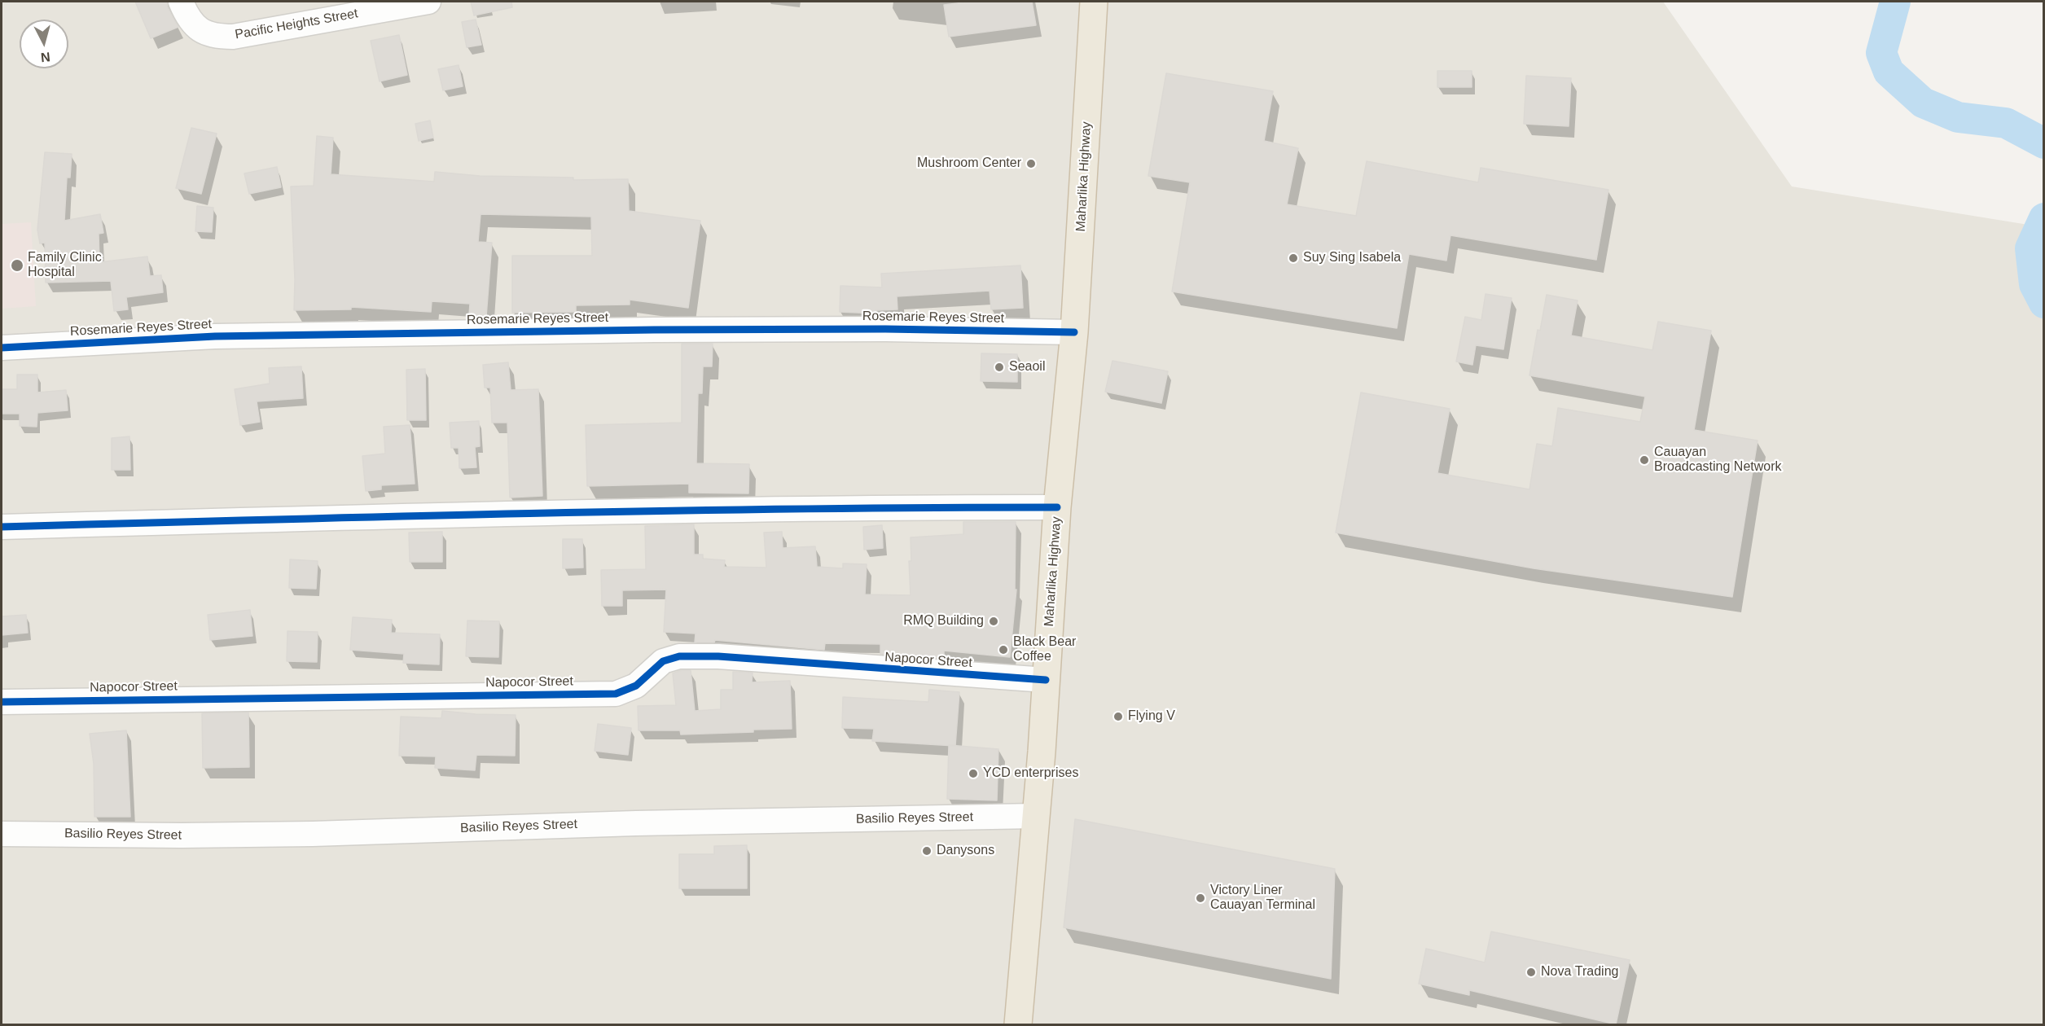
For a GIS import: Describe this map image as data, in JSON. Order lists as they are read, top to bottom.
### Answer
{
  "streets": {
    "highway": ["Maharlika Highway"],
    "street": [
      "Pacific Heights Street",
      "Rosemarie Reyes Street",
      "Napocor Street",
      "Basilio Reyes Street"
    ]
  },
  "crossings": [
    ["Maharlika Highway", "Rosemarie Reyes Street"],
    ["Maharlika Highway", "Napocor Street"],
    ["Maharlika Highway", "Basilio Reyes Street"]
  ],
  "places": [
    "Mushroom Center",
    "Suy Sing Isabela",
    "Family Clinic Hospital",
    "Seaoil",
    "Cauayan Broadcasting Network",
    "RMQ Building",
    "Black Bear Coffee",
    "Flying V",
    "YCD enterprises",
    "Danysons",
    "Victory Liner Cauayan Terminal",
    "Nova Trading"
  ],
  "north": "bottom"
}
